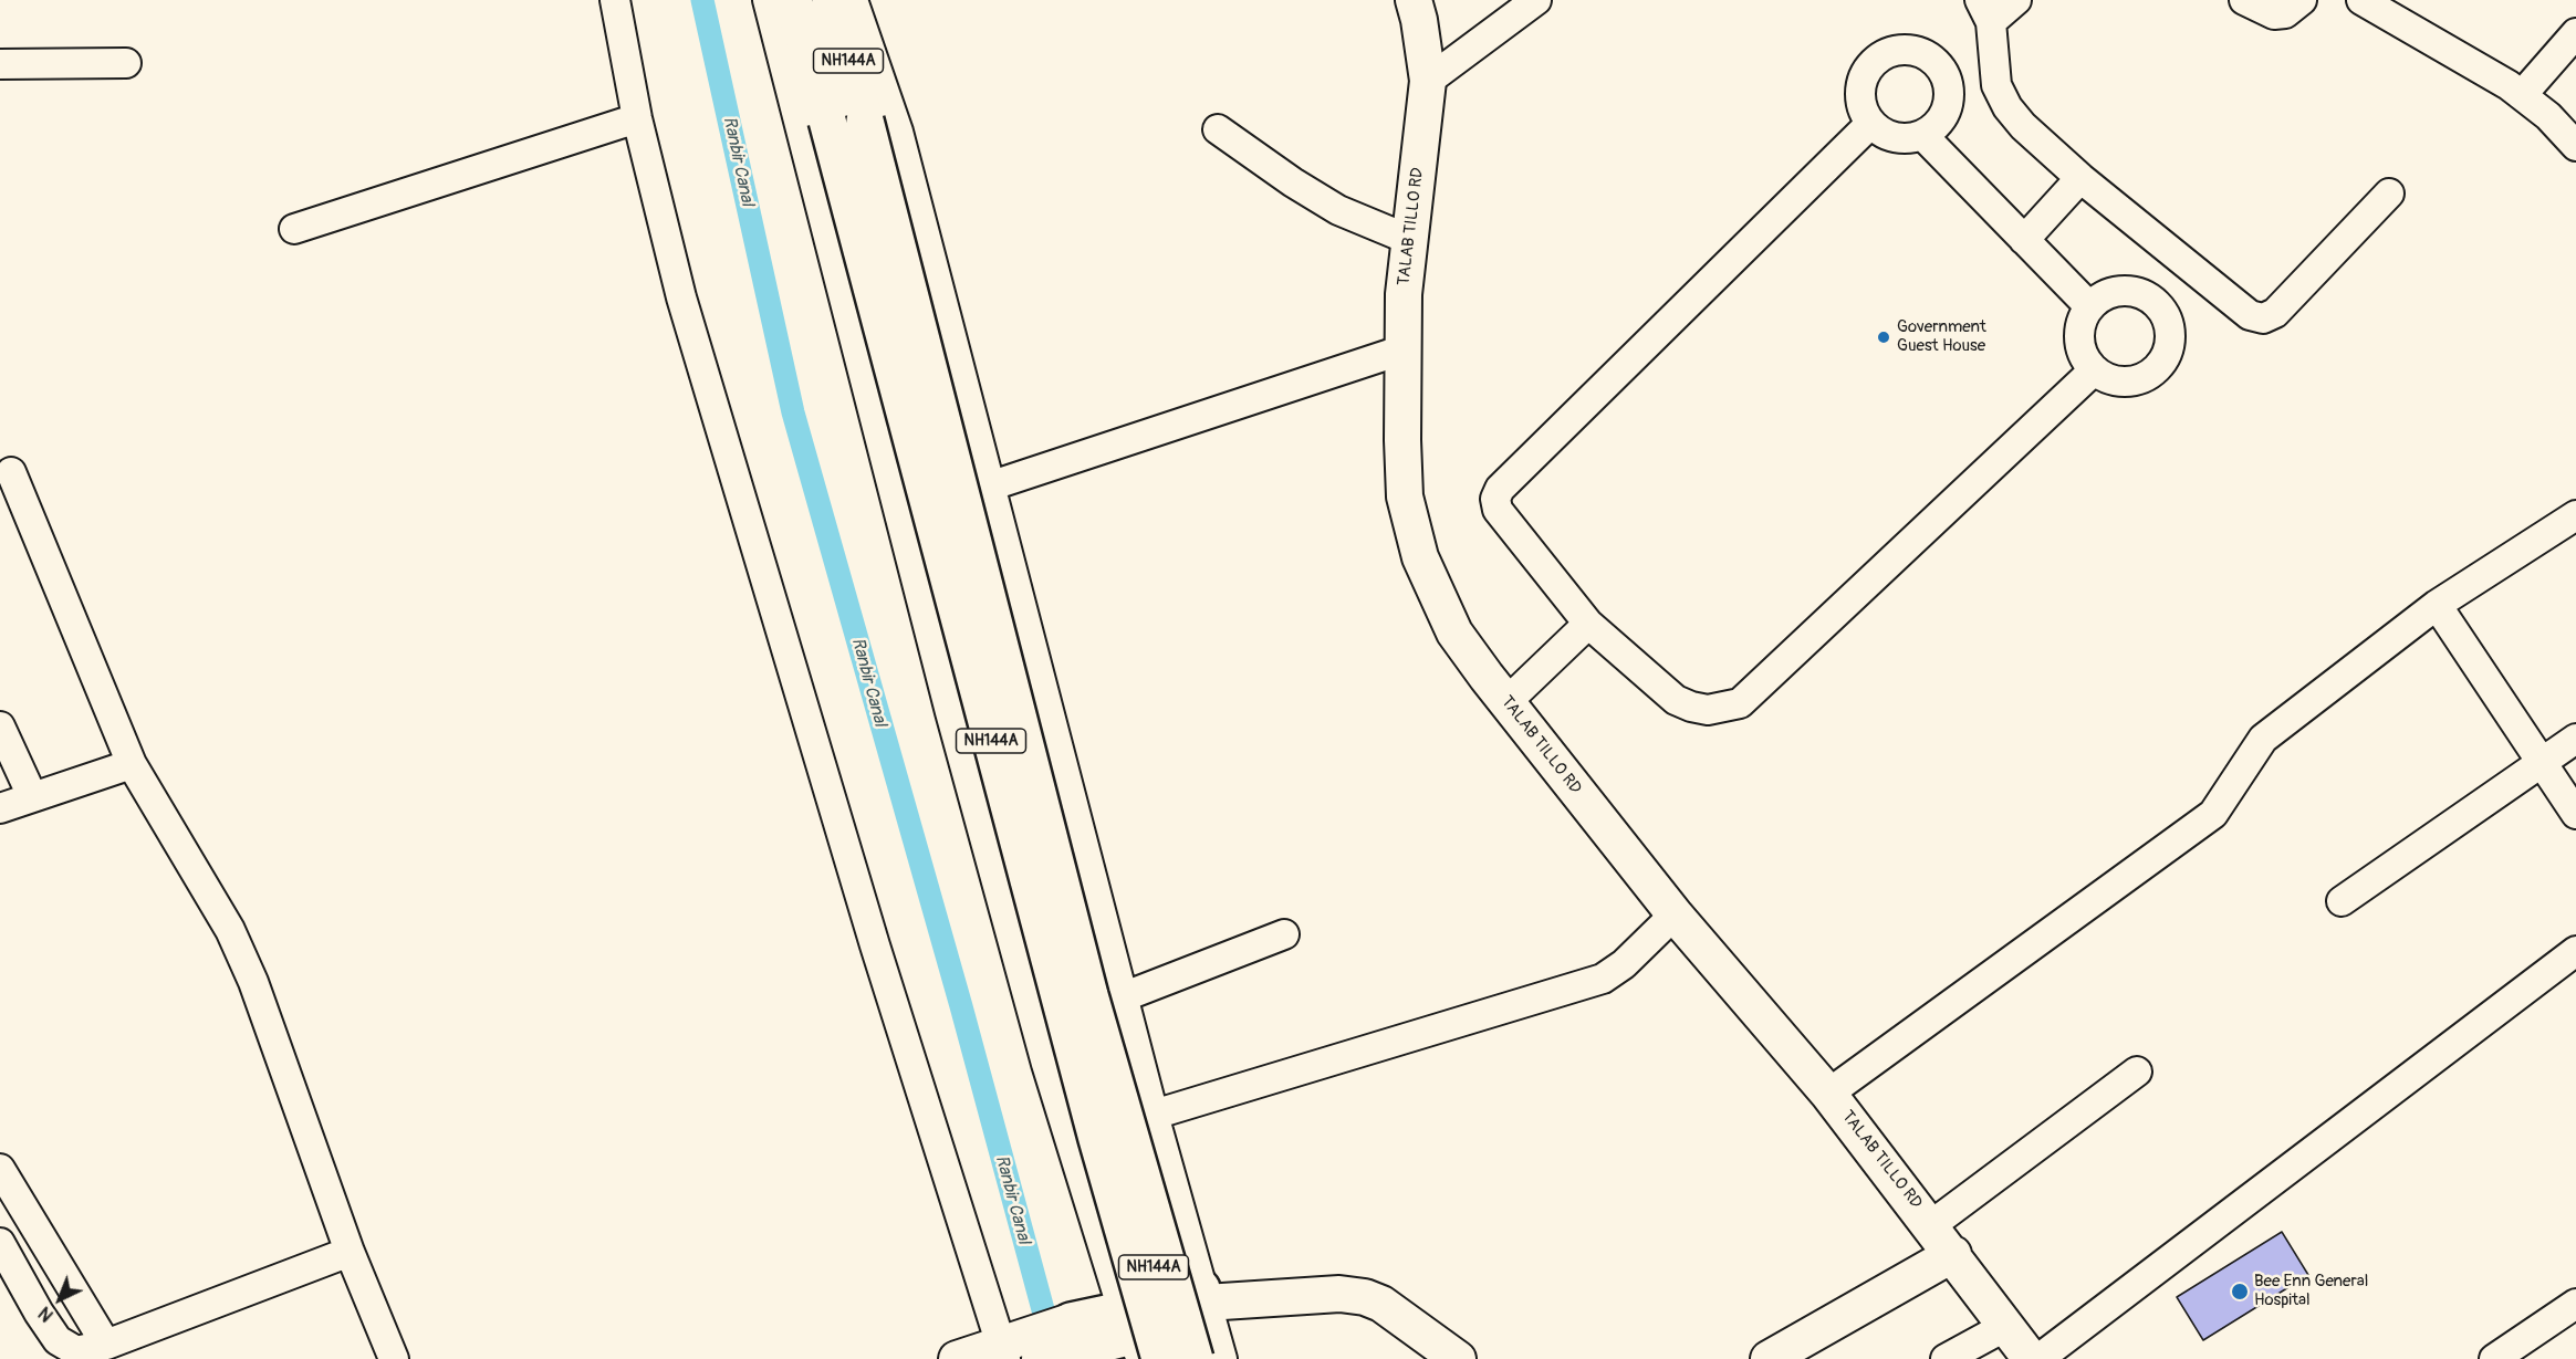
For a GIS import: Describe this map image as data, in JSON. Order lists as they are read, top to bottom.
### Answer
{
  "streets": {
    "highway": ["NH144A"],
    "main road": ["TALAB TILLO RD"]
  },
  "water": ["Ranbir Canal"],
  "places": ["Government Guest House", "Bee Enn General Hospital"],
  "north": "bottom left"
}
